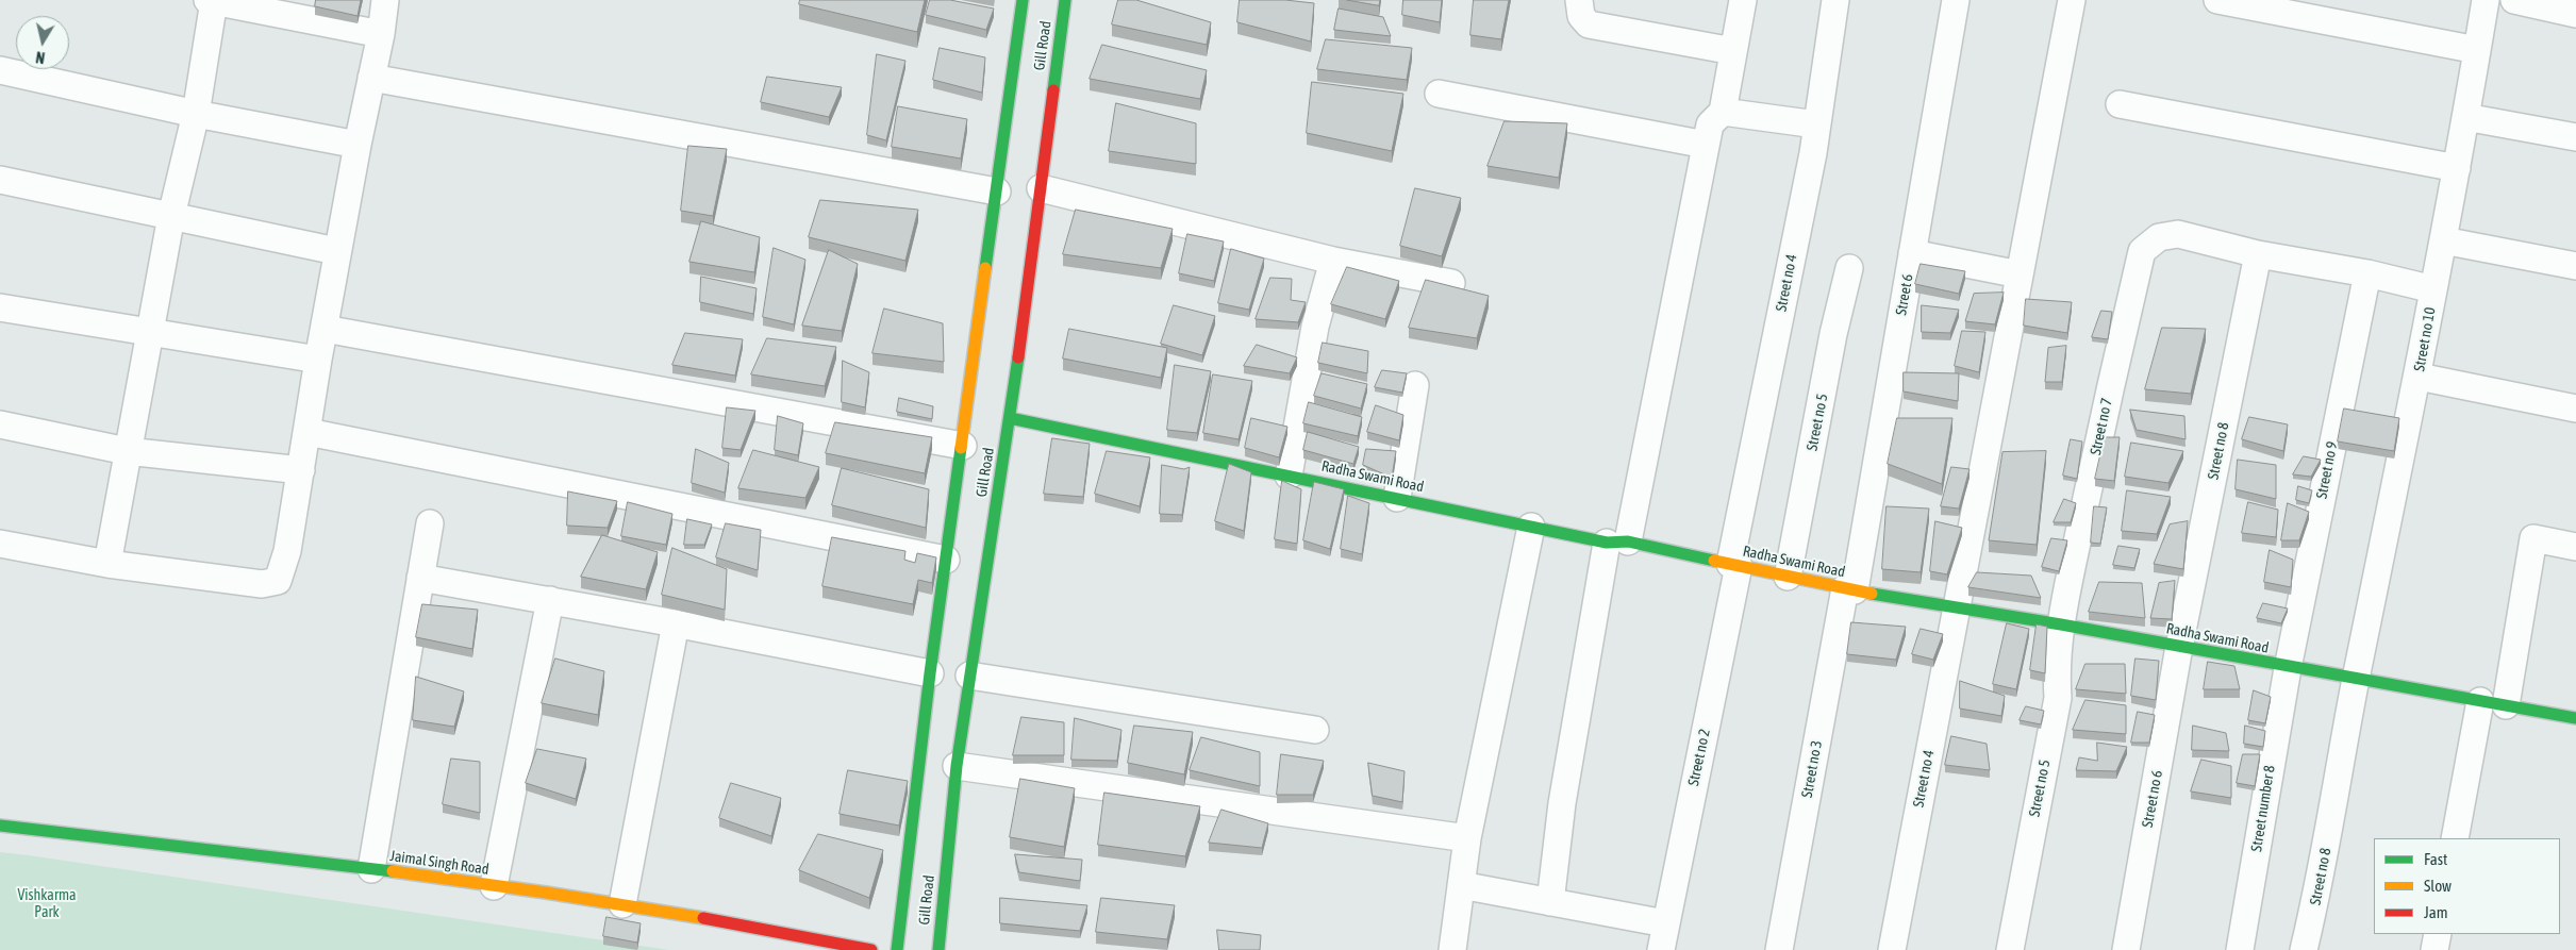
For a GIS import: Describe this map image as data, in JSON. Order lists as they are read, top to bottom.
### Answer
{
  "streets": {
    "street": [
      "Gill Road",
      "Street no 4",
      "Street 6",
      "Street no 10",
      "Street no 5",
      "Street no 7",
      "Street no 8",
      "Street no 9",
      "Radha Swami Road",
      "Street no 2",
      "Street no 3",
      "Street no 6",
      "Street number 8",
      "Jaimal Singh Road"
    ]
  },
  "crossings": [
    ["Gill Road", "Radha Swami Road"],
    ["Street no 4", "Radha Swami Road"],
    ["Street no 4", "Street no 2"],
    ["Street 6", "Radha Swami Road"],
    ["Street 6", "Street no 3"],
    ["Street no 10", "Street no 8"],
    ["Street no 10", "Radha Swami Road"],
    ["Street no 5", "Street no 7"],
    ["Street no 5", "Radha Swami Road"],
    ["Street no 7", "Street no 8"],
    ["Street no 7", "Radha Swami Road"],
    ["Street no 8", "Radha Swami Road"],
    ["Street no 8", "Street no 6"],
    ["Street no 9", "Radha Swami Road"],
    ["Street no 9", "Street number 8"],
    ["Radha Swami Road", "Street no 2"],
    ["Radha Swami Road", "Street no 3"],
    ["Radha Swami Road", "Street no 6"],
    ["Radha Swami Road", "Street number 8"]
  ],
  "parks": ["Vishkarma Park"],
  "legend": ["Fast", "Slow", "Jam"],
  "north": "bottom"
}
